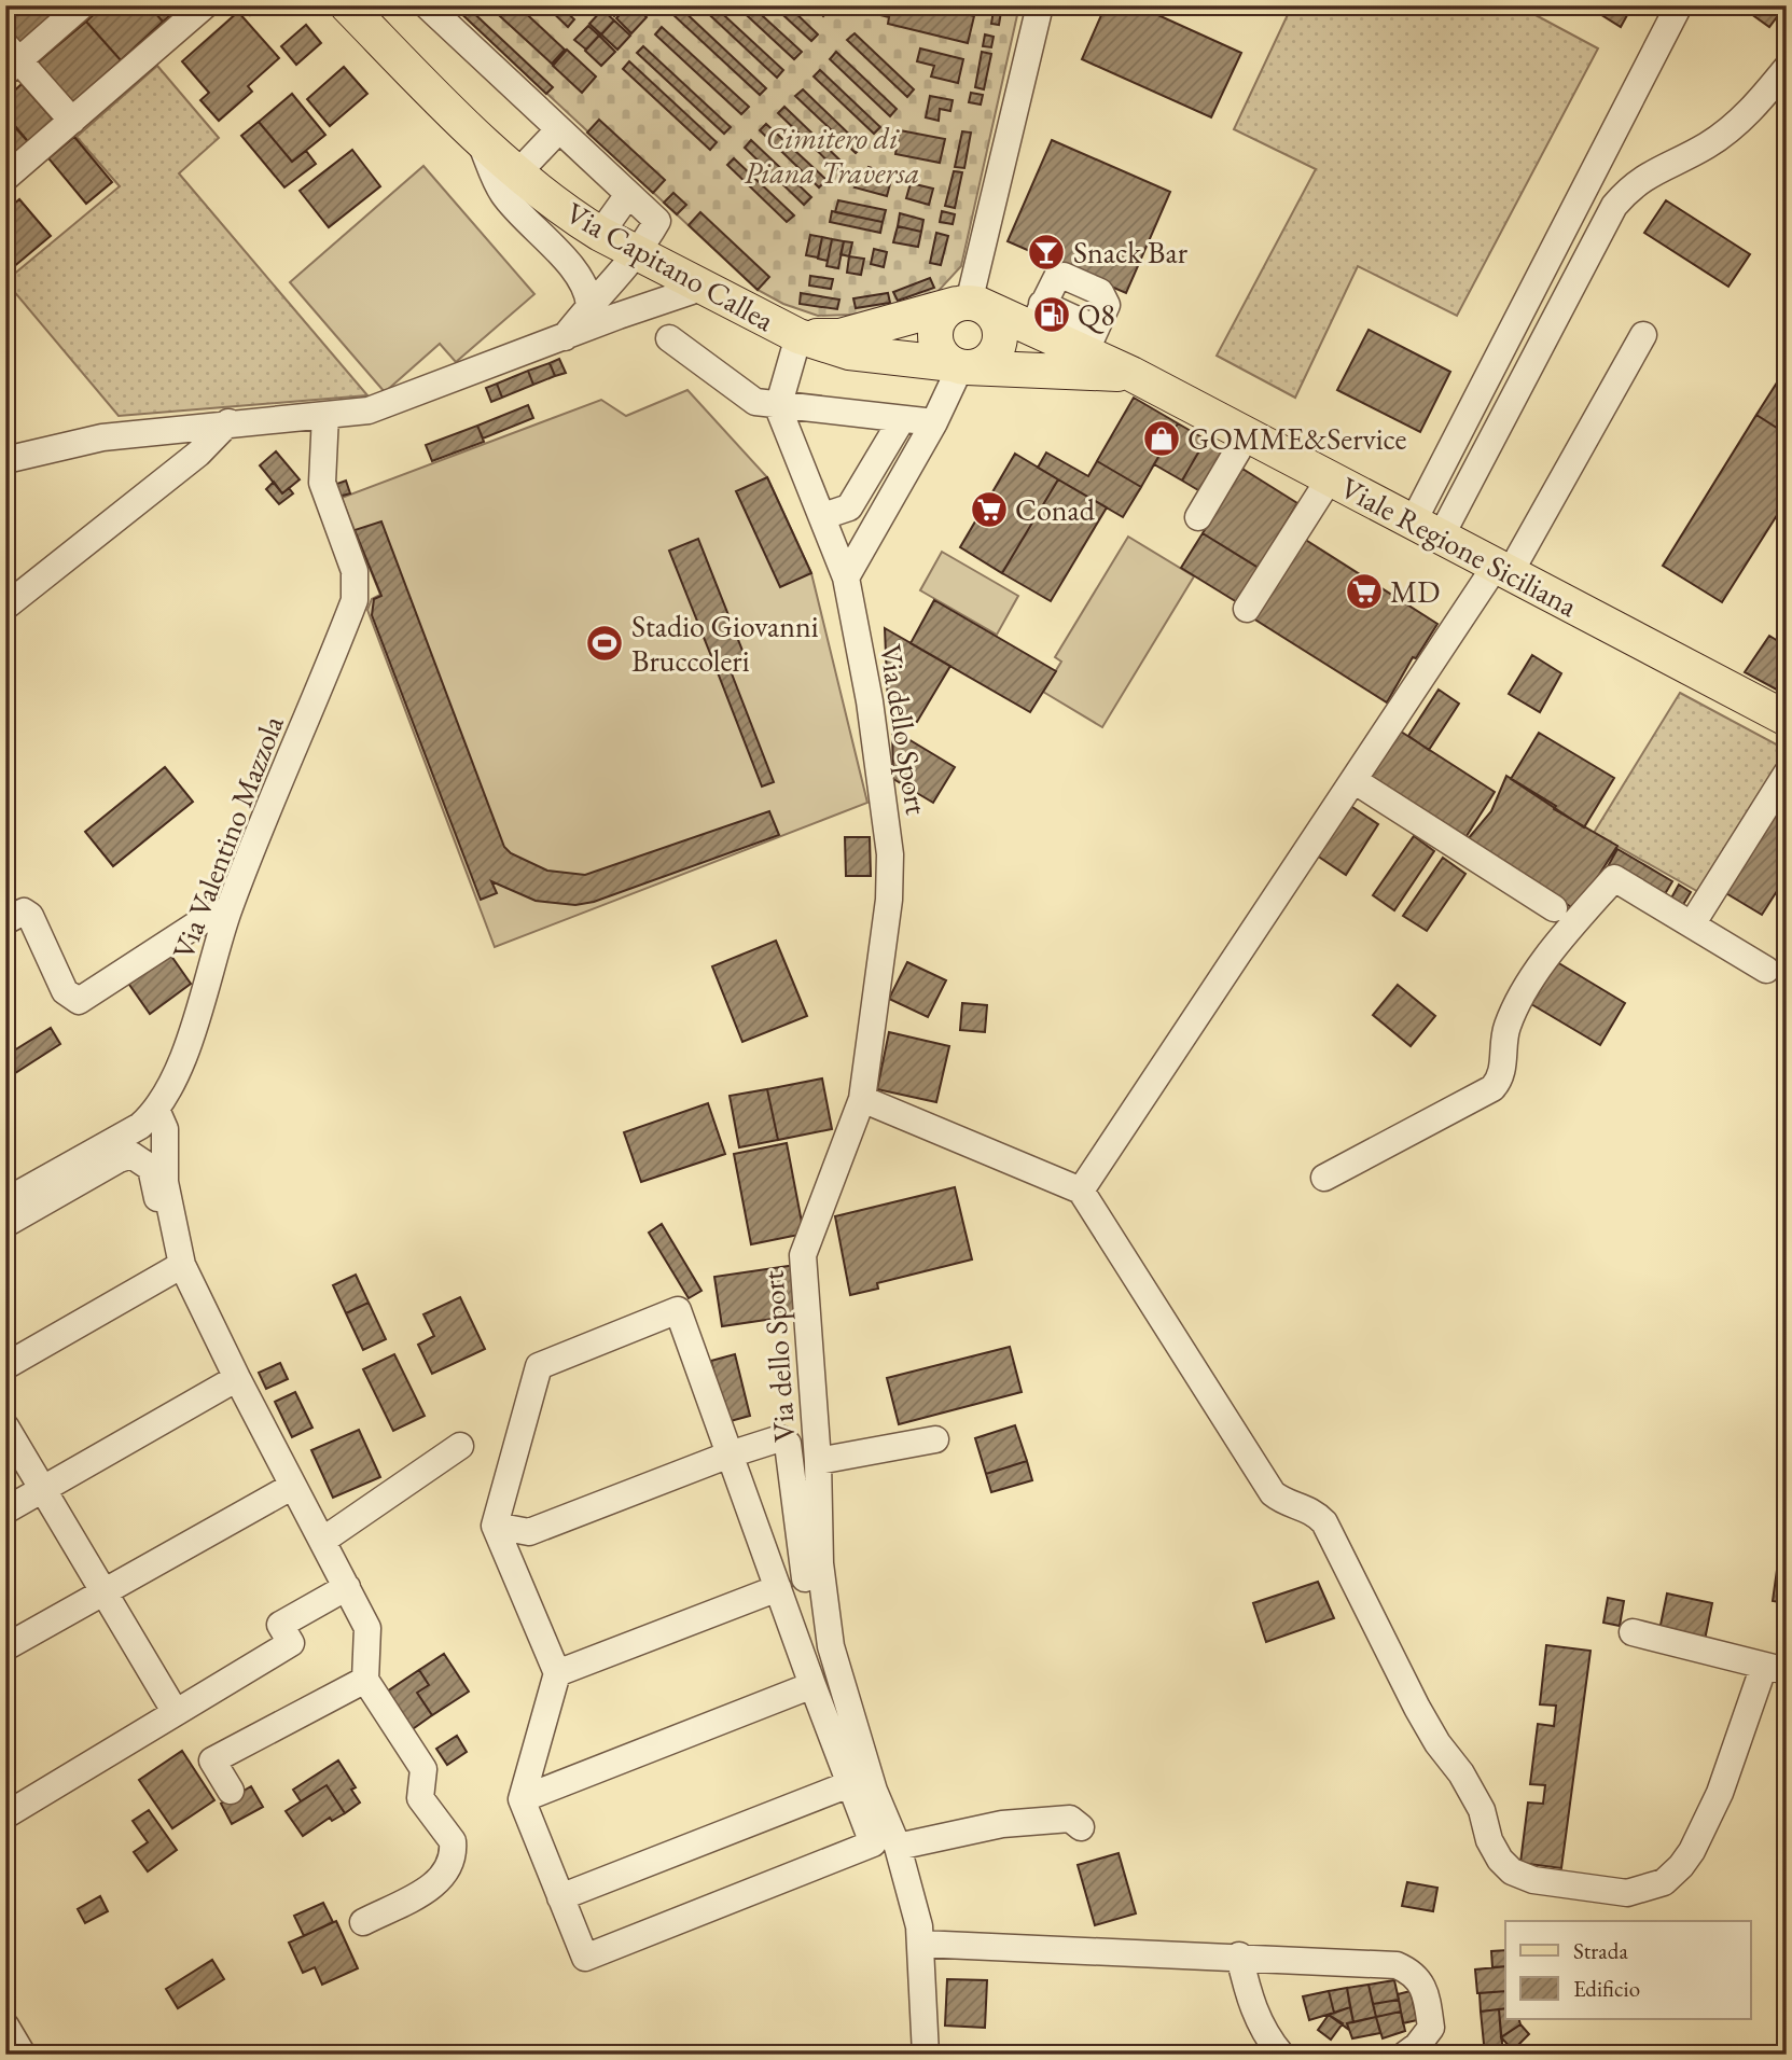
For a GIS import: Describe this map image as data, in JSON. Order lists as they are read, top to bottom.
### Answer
{
  "streets": {
    "main road": ["Via Capitano Callea", "Viale Regione Siciliana"],
    "street": ["Via dello Sport", "Via Valentino Mazzola"]
  },
  "crossings": [
    ["Via Capitano Callea", "Viale Regione Siciliana"]
  ],
  "parks": ["Cimitero di Piana Traversa"],
  "places": {
    "bar": ["Snack Bar"],
    "fuel station": ["Q8"],
    "shop": ["GOMME&Service"],
    "supermarket": ["Conad", "MD"],
    "sports": ["Stadio Giovanni Bruccoleri"]
  },
  "legend": ["Strada", "Edificio"]
}
